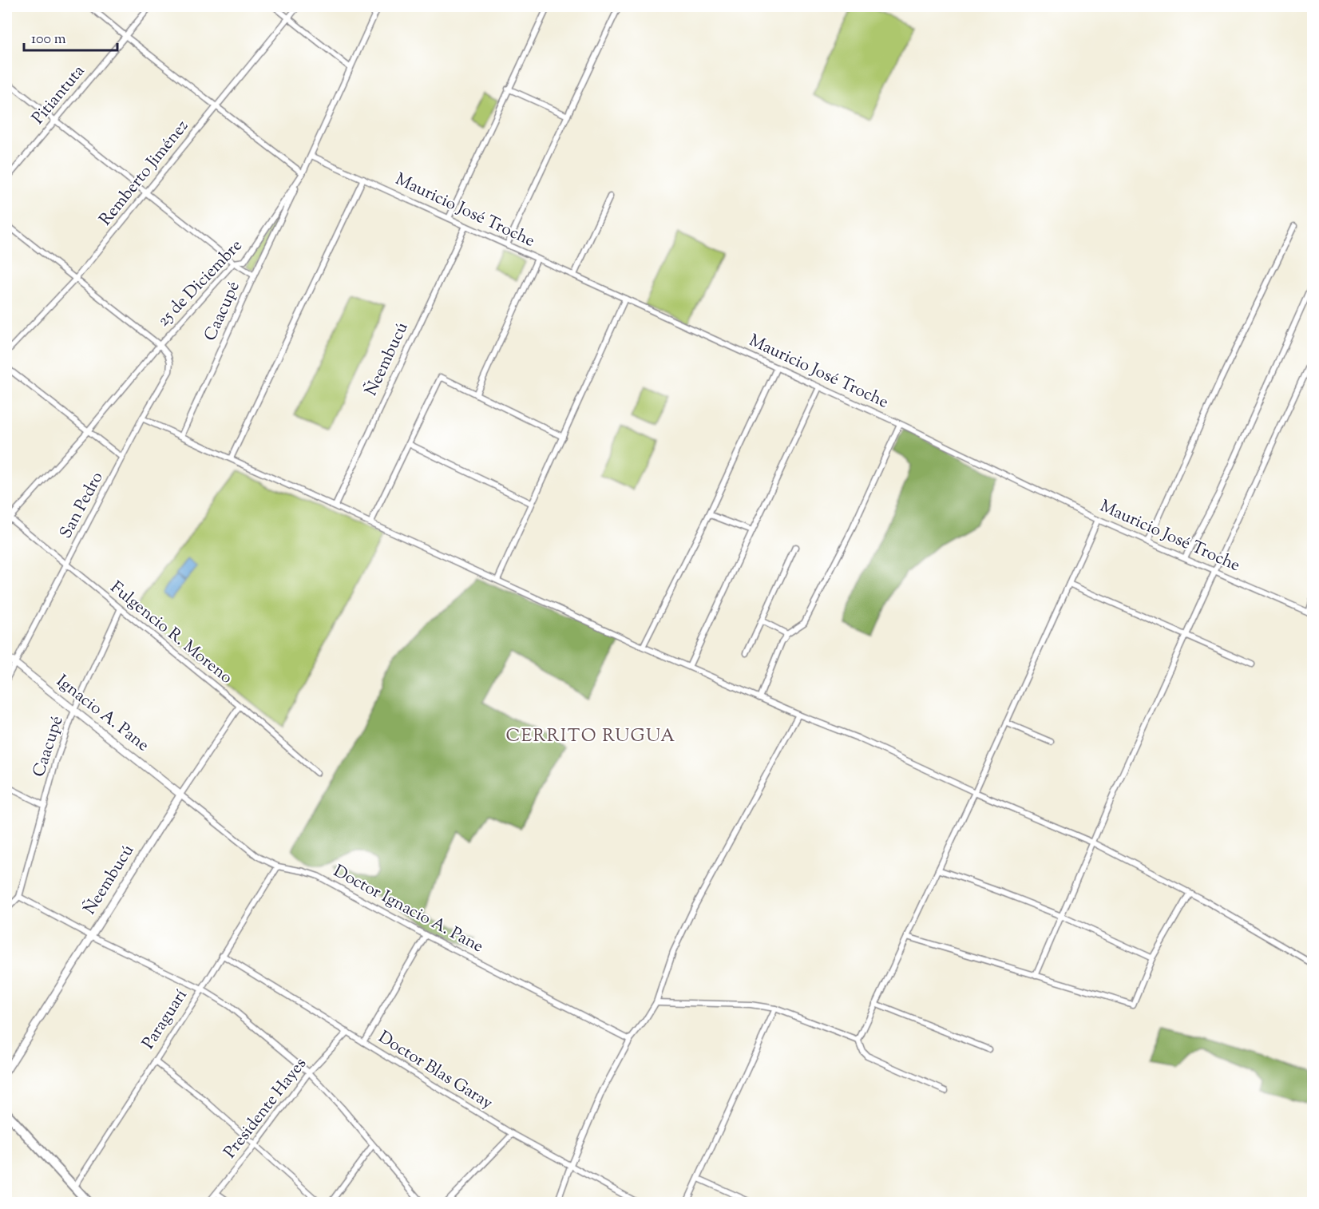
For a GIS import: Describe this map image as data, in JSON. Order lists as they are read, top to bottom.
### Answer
{
  "streets": {
    "street": [
      "Pitiantuta",
      "Remberto Jiménez",
      "Mauricio José Troche",
      "25 de Diciembre",
      "Caacupé",
      "Ñeembucú",
      "San Pedro",
      "Fulgencio R. Moreno",
      "Ignacio A. Pane",
      "Doctor Ignacio A. Pane",
      "Paraguarí",
      "Doctor Blas Garay",
      "Presidente Hayes"
    ]
  },
  "crossings": [
    ["Mauricio José Troche", "25 de Diciembre"],
    ["Mauricio José Troche", "Ñeembucú"],
    ["25 de Diciembre", "Caacupé"],
    ["25 de Diciembre", "San Pedro"],
    ["25 de Diciembre", "Fulgencio R. Moreno"],
    ["Caacupé", "Fulgencio R. Moreno"],
    ["Caacupé", "Ignacio A. Pane"],
    ["Ñeembucú", "Fulgencio R. Moreno"],
    ["Ñeembucú", "Ignacio A. Pane"],
    ["Ñeembucú", "Doctor Ignacio A. Pane"],
    ["San Pedro", "Fulgencio R. Moreno"],
    ["San Pedro", "Ignacio A. Pane"],
    ["Ignacio A. Pane", "Doctor Ignacio A. Pane"],
    ["Doctor Ignacio A. Pane", "Paraguarí"],
    ["Paraguarí", "Doctor Blas Garay"],
    ["Doctor Blas Garay", "Presidente Hayes"]
  ],
  "districts": ["CERRITO RUGUA"],
  "scale_bar": "100 m"
}
